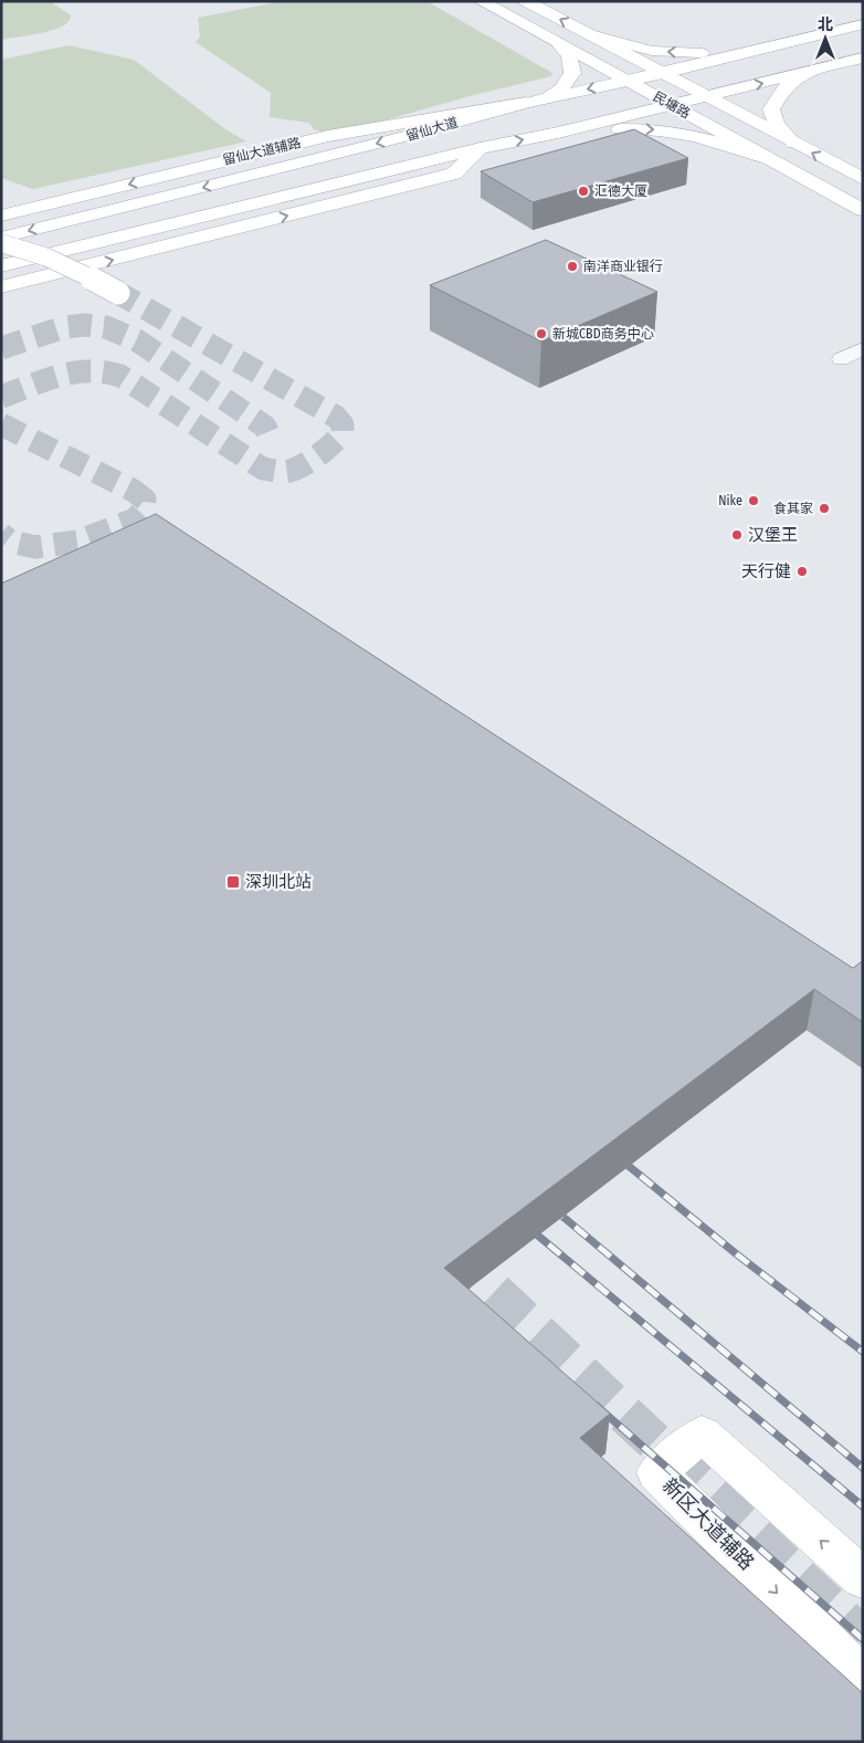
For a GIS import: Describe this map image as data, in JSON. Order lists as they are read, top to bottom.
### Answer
{
  "streets": {
    "main road": [
      "民塘路",
      "留仙大道",
      "留仙大道辅路",
      "新区大道辅路"
    ]
  },
  "crossings": [
    ["民塘路", "留仙大道"],
    ["留仙大道", "留仙大道辅路"]
  ],
  "places": {
    "other": [
      "汇德大厦",
      "南洋商业银行",
      "新城CBD商务中心",
      "Nike",
      "食其家",
      "汉堡王",
      "天行健"
    ],
    "transit": ["深圳北站"]
  },
  "north": "top"
}
